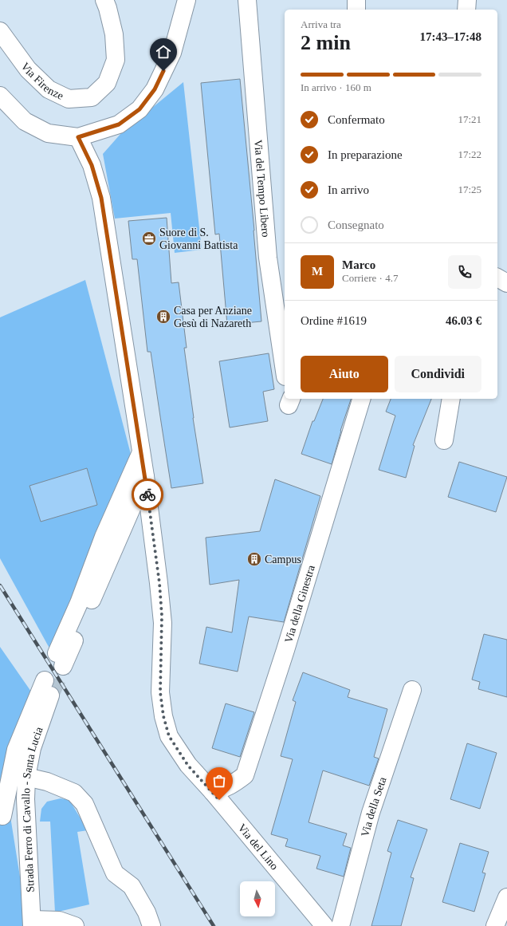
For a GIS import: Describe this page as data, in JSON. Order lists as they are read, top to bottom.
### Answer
{
  "streets": {
    "street": [
      "Via Firenze",
      "Via del Tempo Libero",
      "Via della Ginestra",
      "Via della Seta",
      "Strada Ferro di Cavallo - Santa Lucia",
      "Via del Lino"
    ]
  },
  "crossings": [
    ["Via della Ginestra", "Via del Lino"]
  ],
  "places": {
    "office": ["Suore di S. Giovanni Battista"],
    "building": ["Casa per Anziane Gesù di Nazareth", "Campus"]
  },
  "north": "bottom",
  "page": {
    "heading": ["2 min", "Arriva tra", "17:43–17:48"],
    "panel": [
      "Marco",
      "Corriere · 4.7",
      "Ordine #1619",
      "46.03 €"
    ],
    "bar": "In arrivo · 160 m",
    "list": [
      ["Confermato", "17:21"],
      ["In preparazione", "17:22"],
      ["In arrivo", "17:25"],
      "Consegnato"
    ],
    "round": "M",
    "buttons": ["Aiuto", "Condividi"]
  }
}
